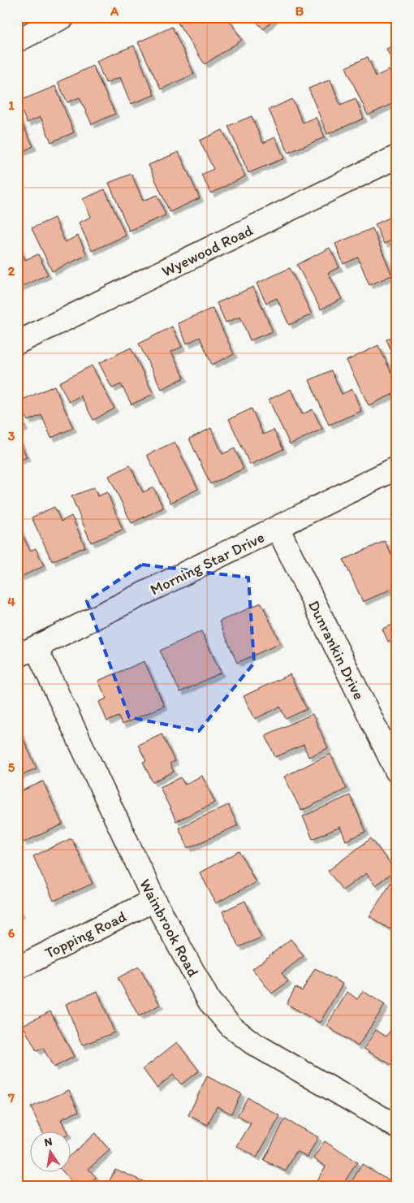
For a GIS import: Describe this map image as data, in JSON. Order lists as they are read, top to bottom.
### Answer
{
  "streets": {
    "street": [
      "Wyewood Road",
      "Morning Star Drive",
      "Dunrankin Drive",
      "Wainbrook Road",
      "Topping Road"
    ]
  },
  "crossings": [
    ["Morning Star Drive", "Dunrankin Drive"],
    ["Morning Star Drive", "Wainbrook Road"],
    ["Wainbrook Road", "Topping Road"]
  ],
  "north": "top",
  "grid": {
    "columns": ["A", "B"],
    "rows": [
      "1",
      "2",
      "3",
      "4",
      "5",
      "6",
      "7"
    ]
  }
}
